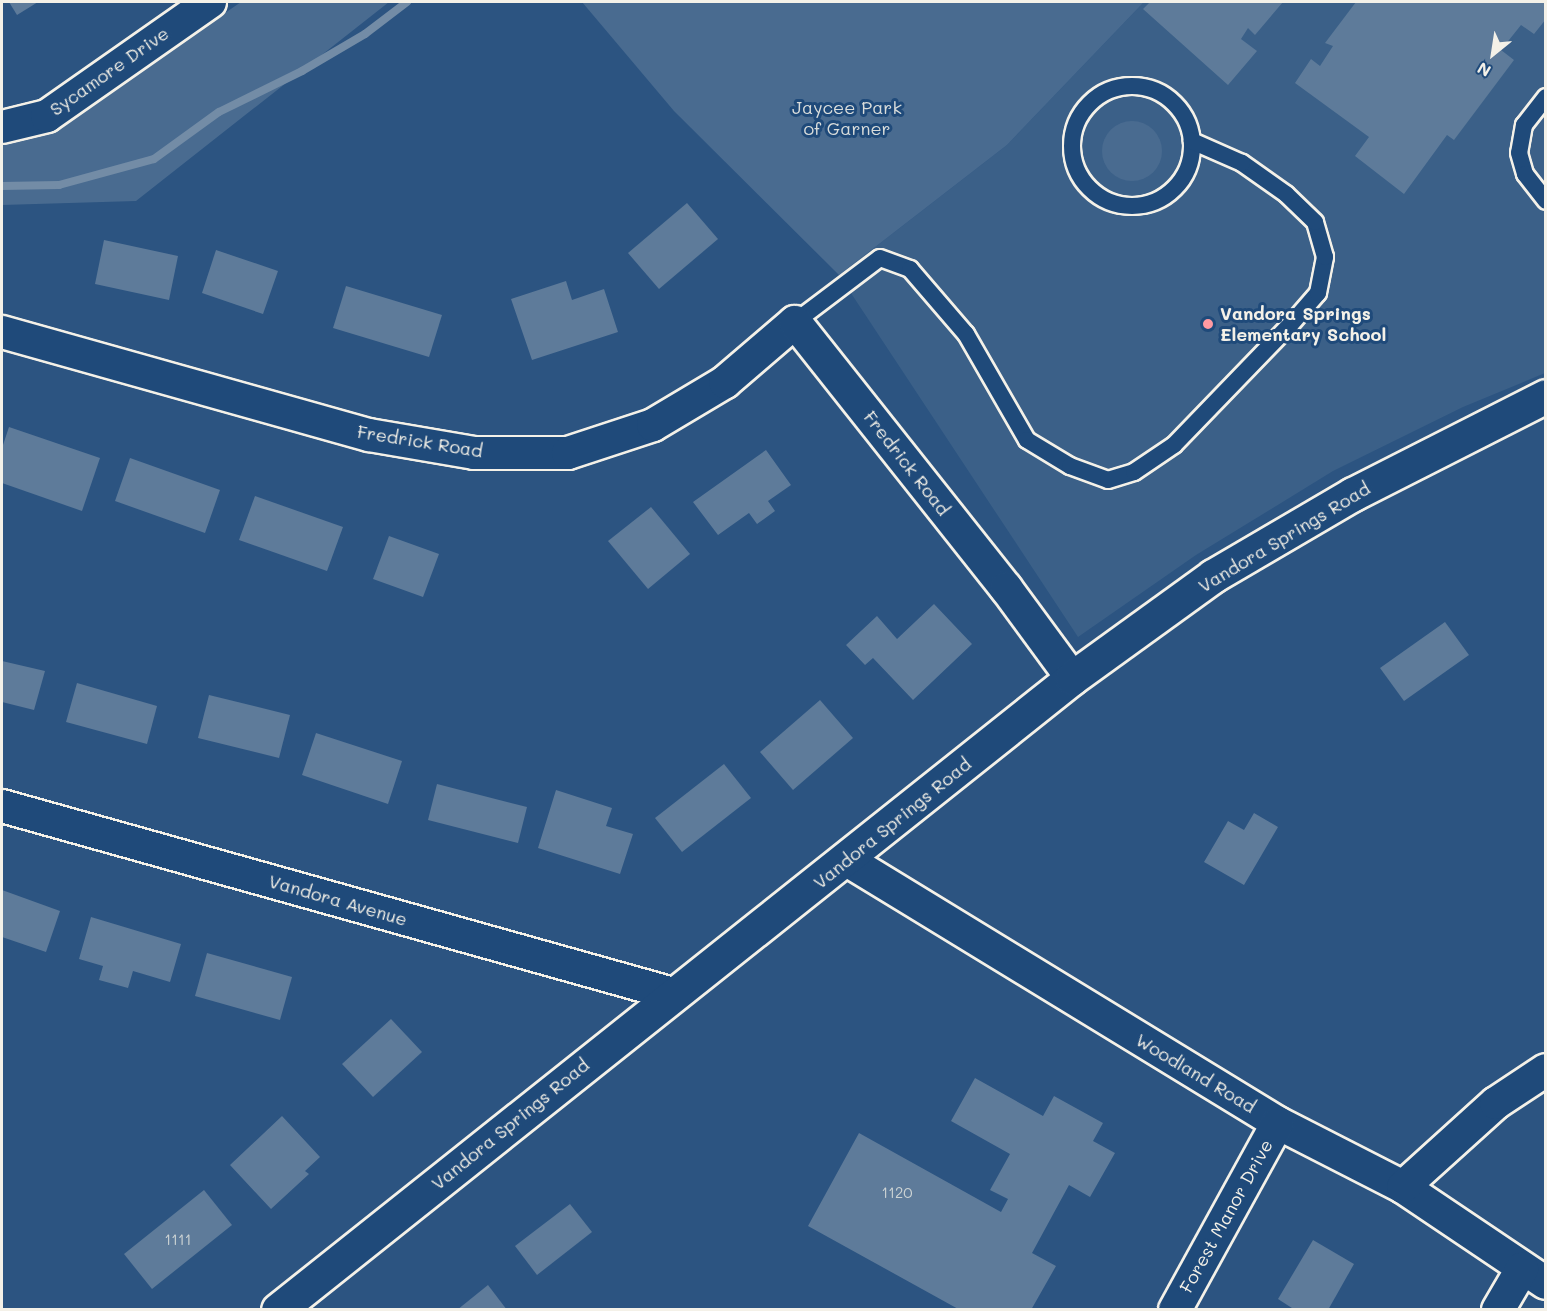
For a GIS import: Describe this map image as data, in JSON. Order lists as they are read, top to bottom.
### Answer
{
  "streets": {
    "street": [
      "Sycamore Drive",
      "Fredrick Road",
      "Vandora Springs Road",
      "Vandora Avenue",
      "Woodland Road",
      "Forest Manor Drive"
    ]
  },
  "crossings": [
    ["Fredrick Road", "Vandora Springs Road"],
    ["Vandora Springs Road", "Vandora Avenue"],
    ["Vandora Springs Road", "Woodland Road"],
    ["Woodland Road", "Forest Manor Drive"]
  ],
  "parks": ["Jaycee Park of Garner"],
  "places": ["Vandora Springs Elementary School"],
  "house_numbers": ["1120", "1111"],
  "north": "bottom left"
}
